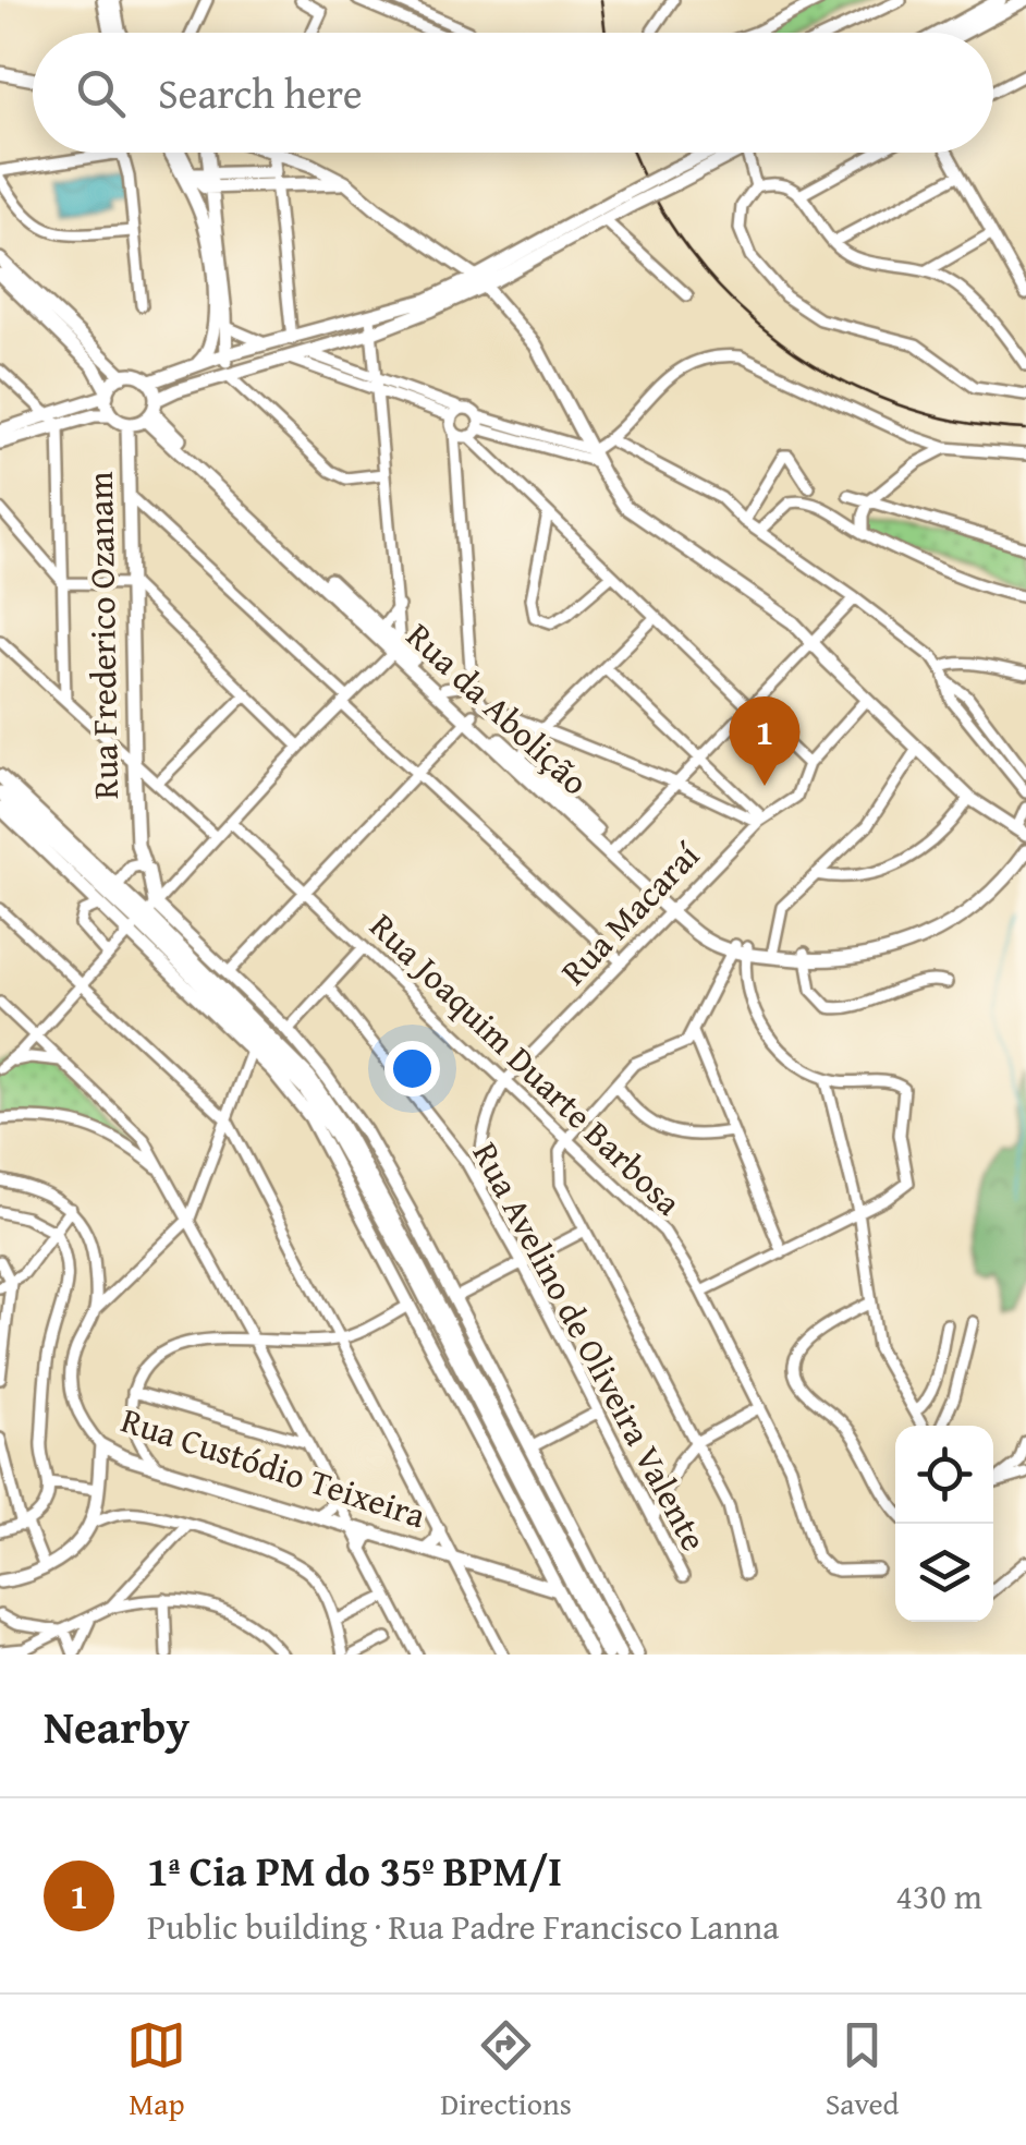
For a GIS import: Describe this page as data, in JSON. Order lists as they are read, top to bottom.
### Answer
{
  "streets": {
    "main road": ["Rua Frederico Ozanam", "Rua da Abolição", "Rua Custódio Teixeira"],
    "street": ["Rua Macaraí", "Rua Joaquim Duarte Barbosa", "Rua Avelino de Oliveira Valente"]
  },
  "crossings": [
    ["Rua Frederico Ozanam", "Rua da Abolição"],
    ["Rua da Abolição", "Rua Macaraí"],
    ["Rua Macaraí", "Rua Joaquim Duarte Barbosa"],
    ["Rua Macaraí", "Rua Avelino de Oliveira Valente"]
  ],
  "page": {
    "search": "Search here",
    "pins": "1",
    "heading": "Nearby",
    "list": [
      {
        "mark": "1",
        "name": "1ª Cia PM do 35º BPM/I",
        "note": "Public building · Rua Padre Francisco Lanna",
        "value": "430 m"
      }
    ],
    "nav": ["Map", "Directions", "Saved"]
  }
}
